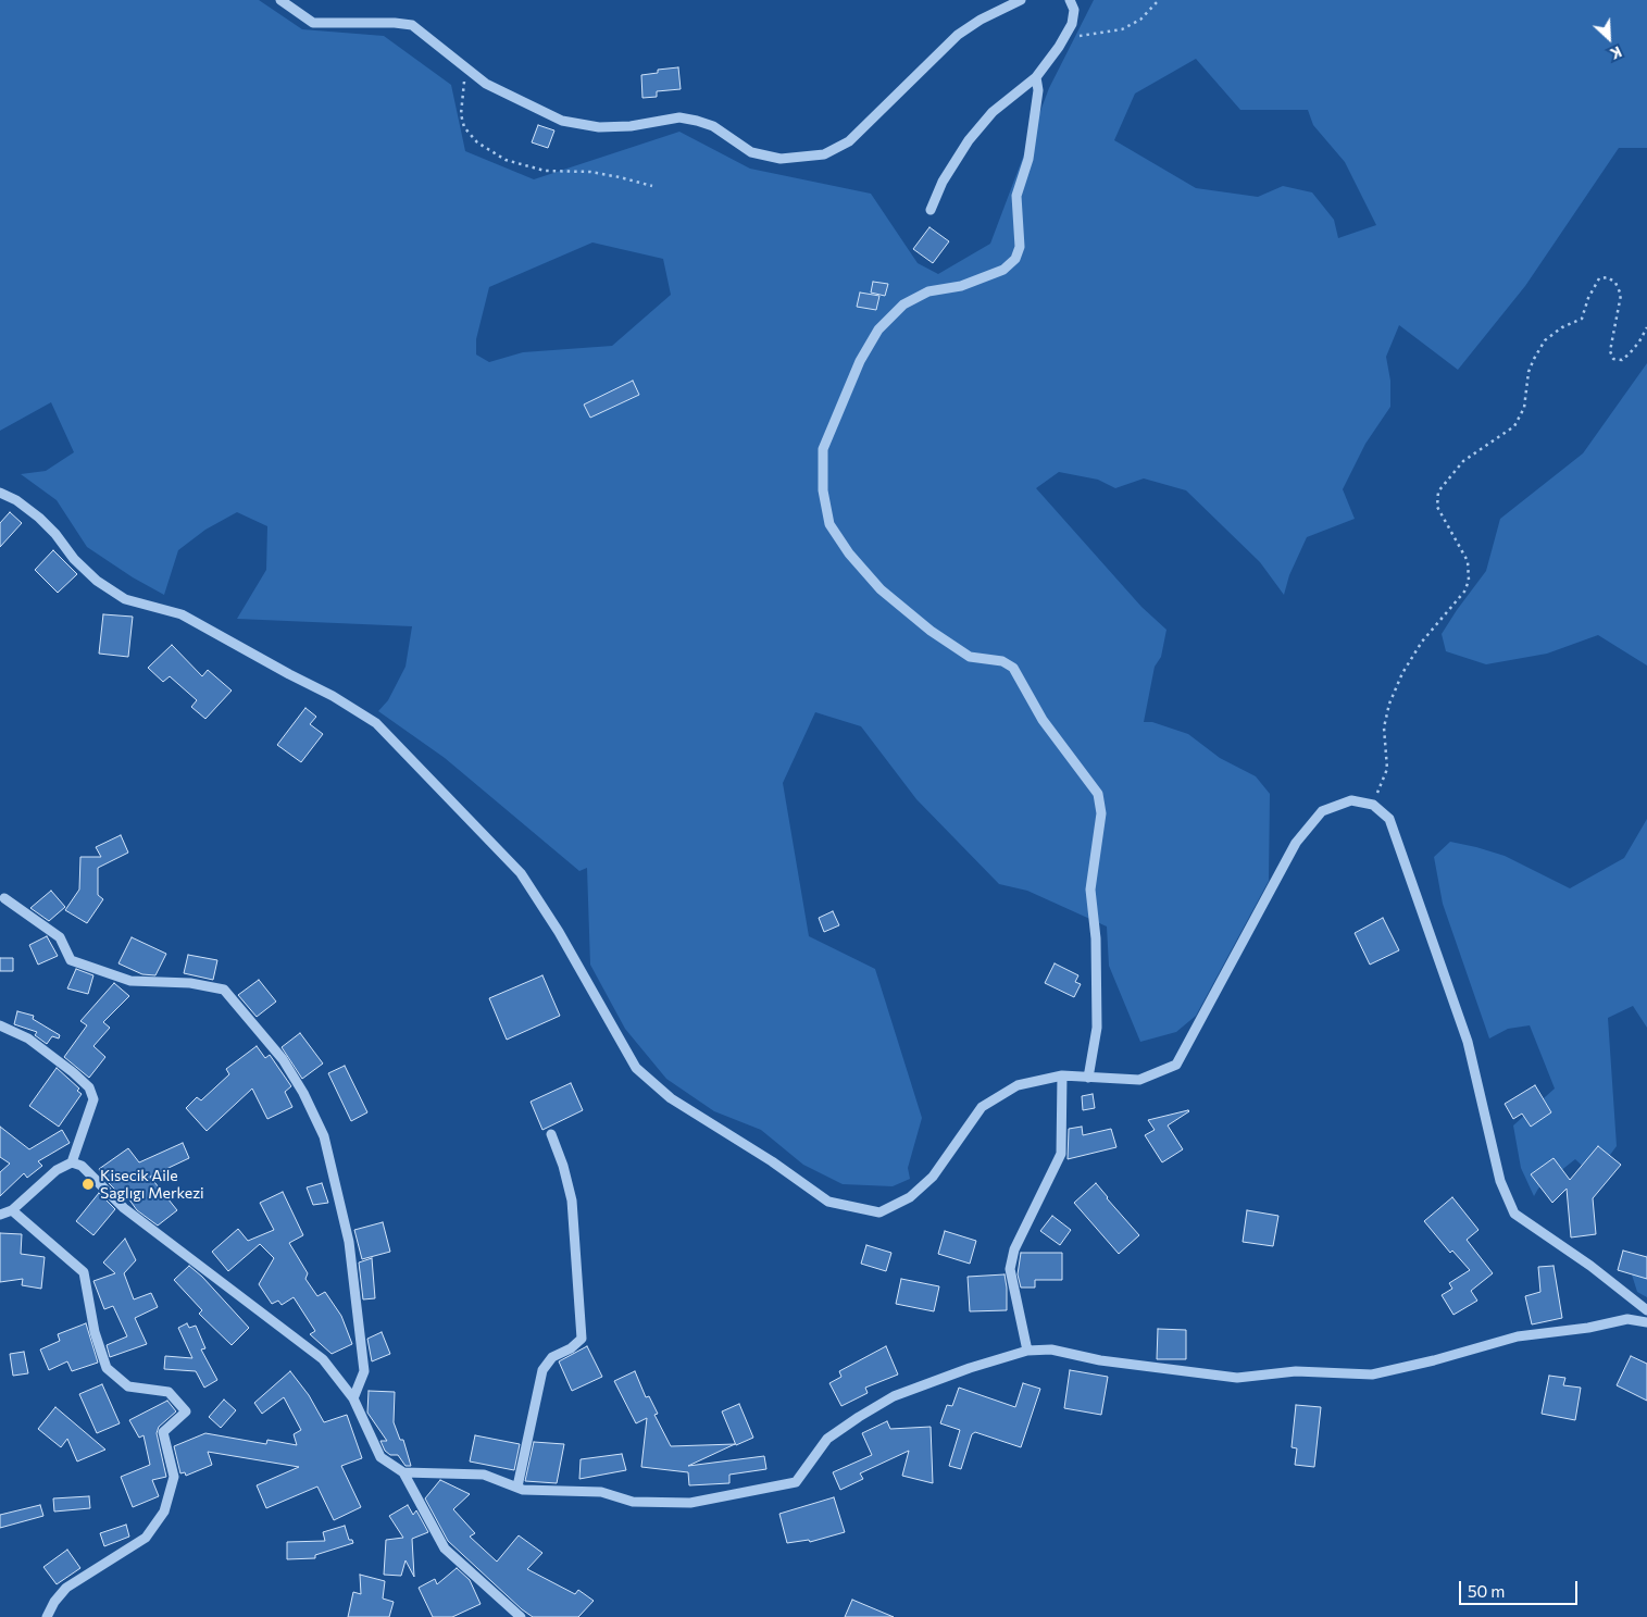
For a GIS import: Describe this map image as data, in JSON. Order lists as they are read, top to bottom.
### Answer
{
  "places": ["Kisecik Aile Saglıgı Merkezi"],
  "scale_bar": "50 m",
  "north": "bottom right"
}
